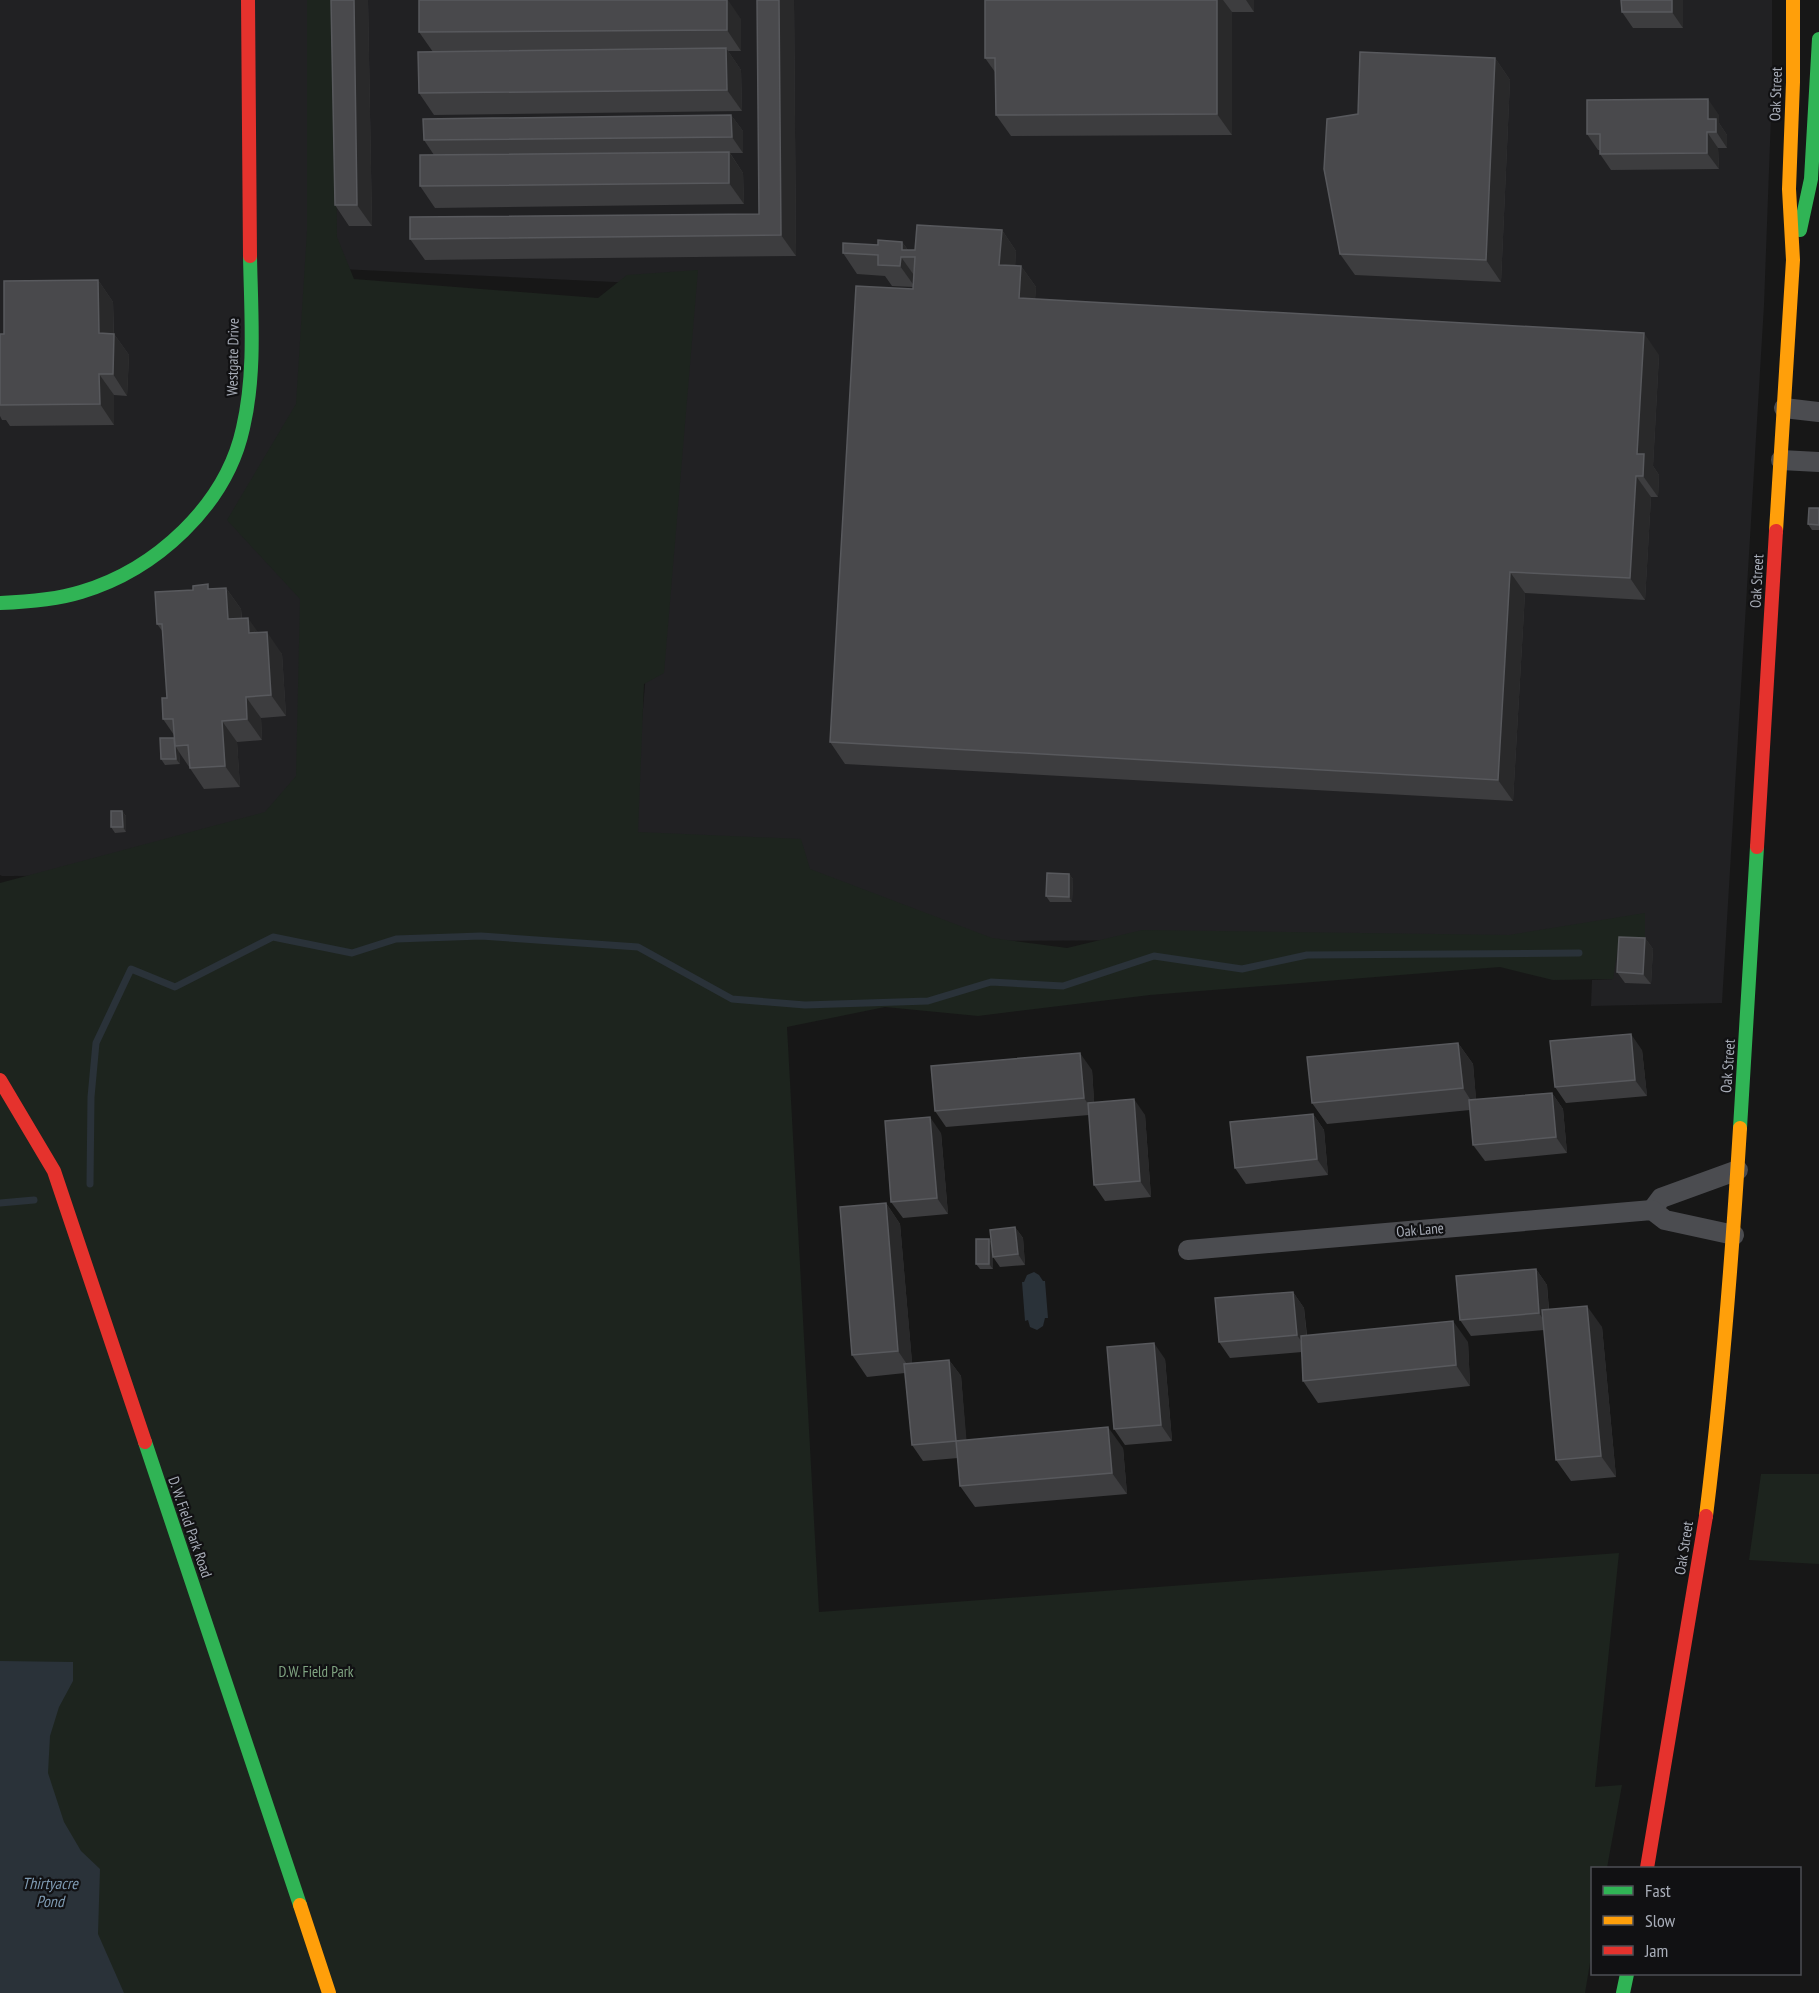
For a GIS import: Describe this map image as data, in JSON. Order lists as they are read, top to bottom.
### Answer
{
  "streets": {
    "main road": ["Oak Street", "Westgate Drive", "D. W. Field Park Road"],
    "street": ["Oak Lane"]
  },
  "water": ["Thirtyacre Pond"],
  "parks": ["D.W. Field Park"],
  "legend": ["Fast", "Slow", "Jam"]
}
